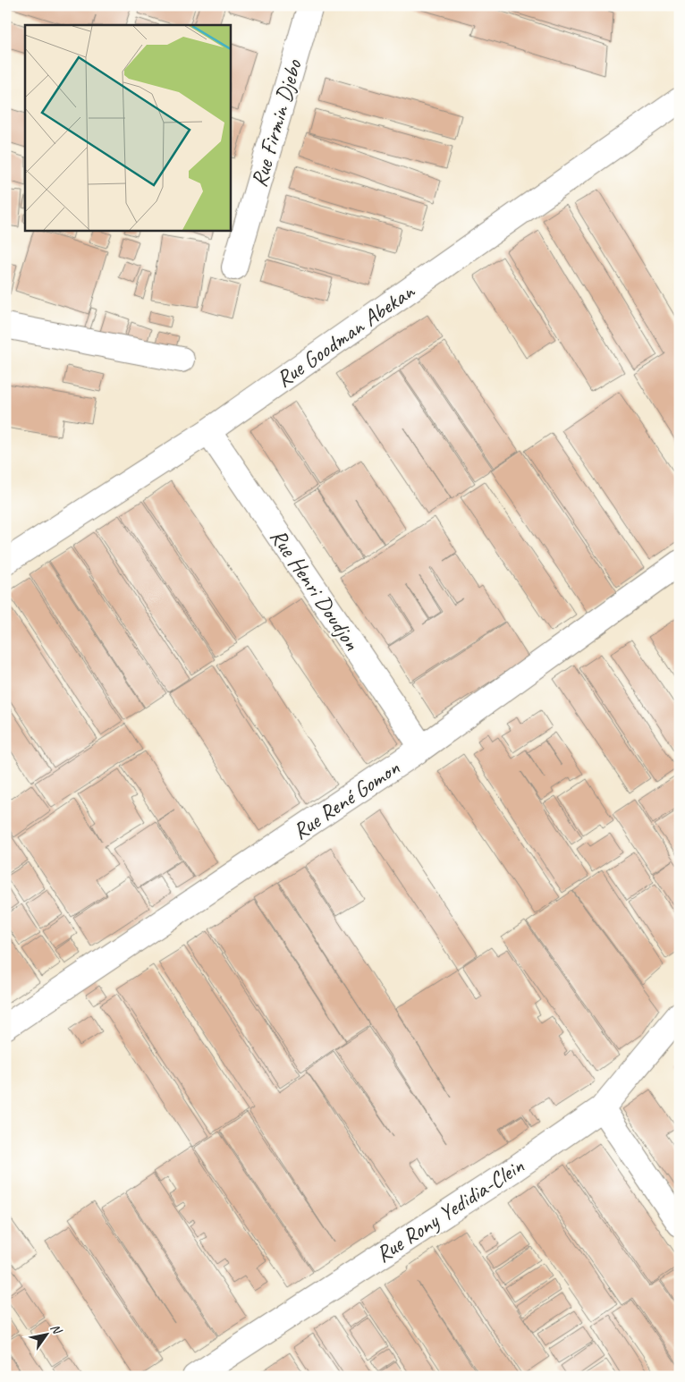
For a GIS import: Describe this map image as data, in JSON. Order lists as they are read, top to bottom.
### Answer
{
  "streets": {
    "street": [
      "Rue Firmin Djebo",
      "Rue Goodman Abekan",
      "Rue Henri Doudjon",
      "Rue René Gomon",
      "Rue Rony Yedidia-Clein"
    ]
  },
  "crossings": [
    ["Rue Goodman Abekan", "Rue Henri Doudjon"],
    ["Rue Henri Doudjon", "Rue René Gomon"]
  ],
  "north": "top right"
}
